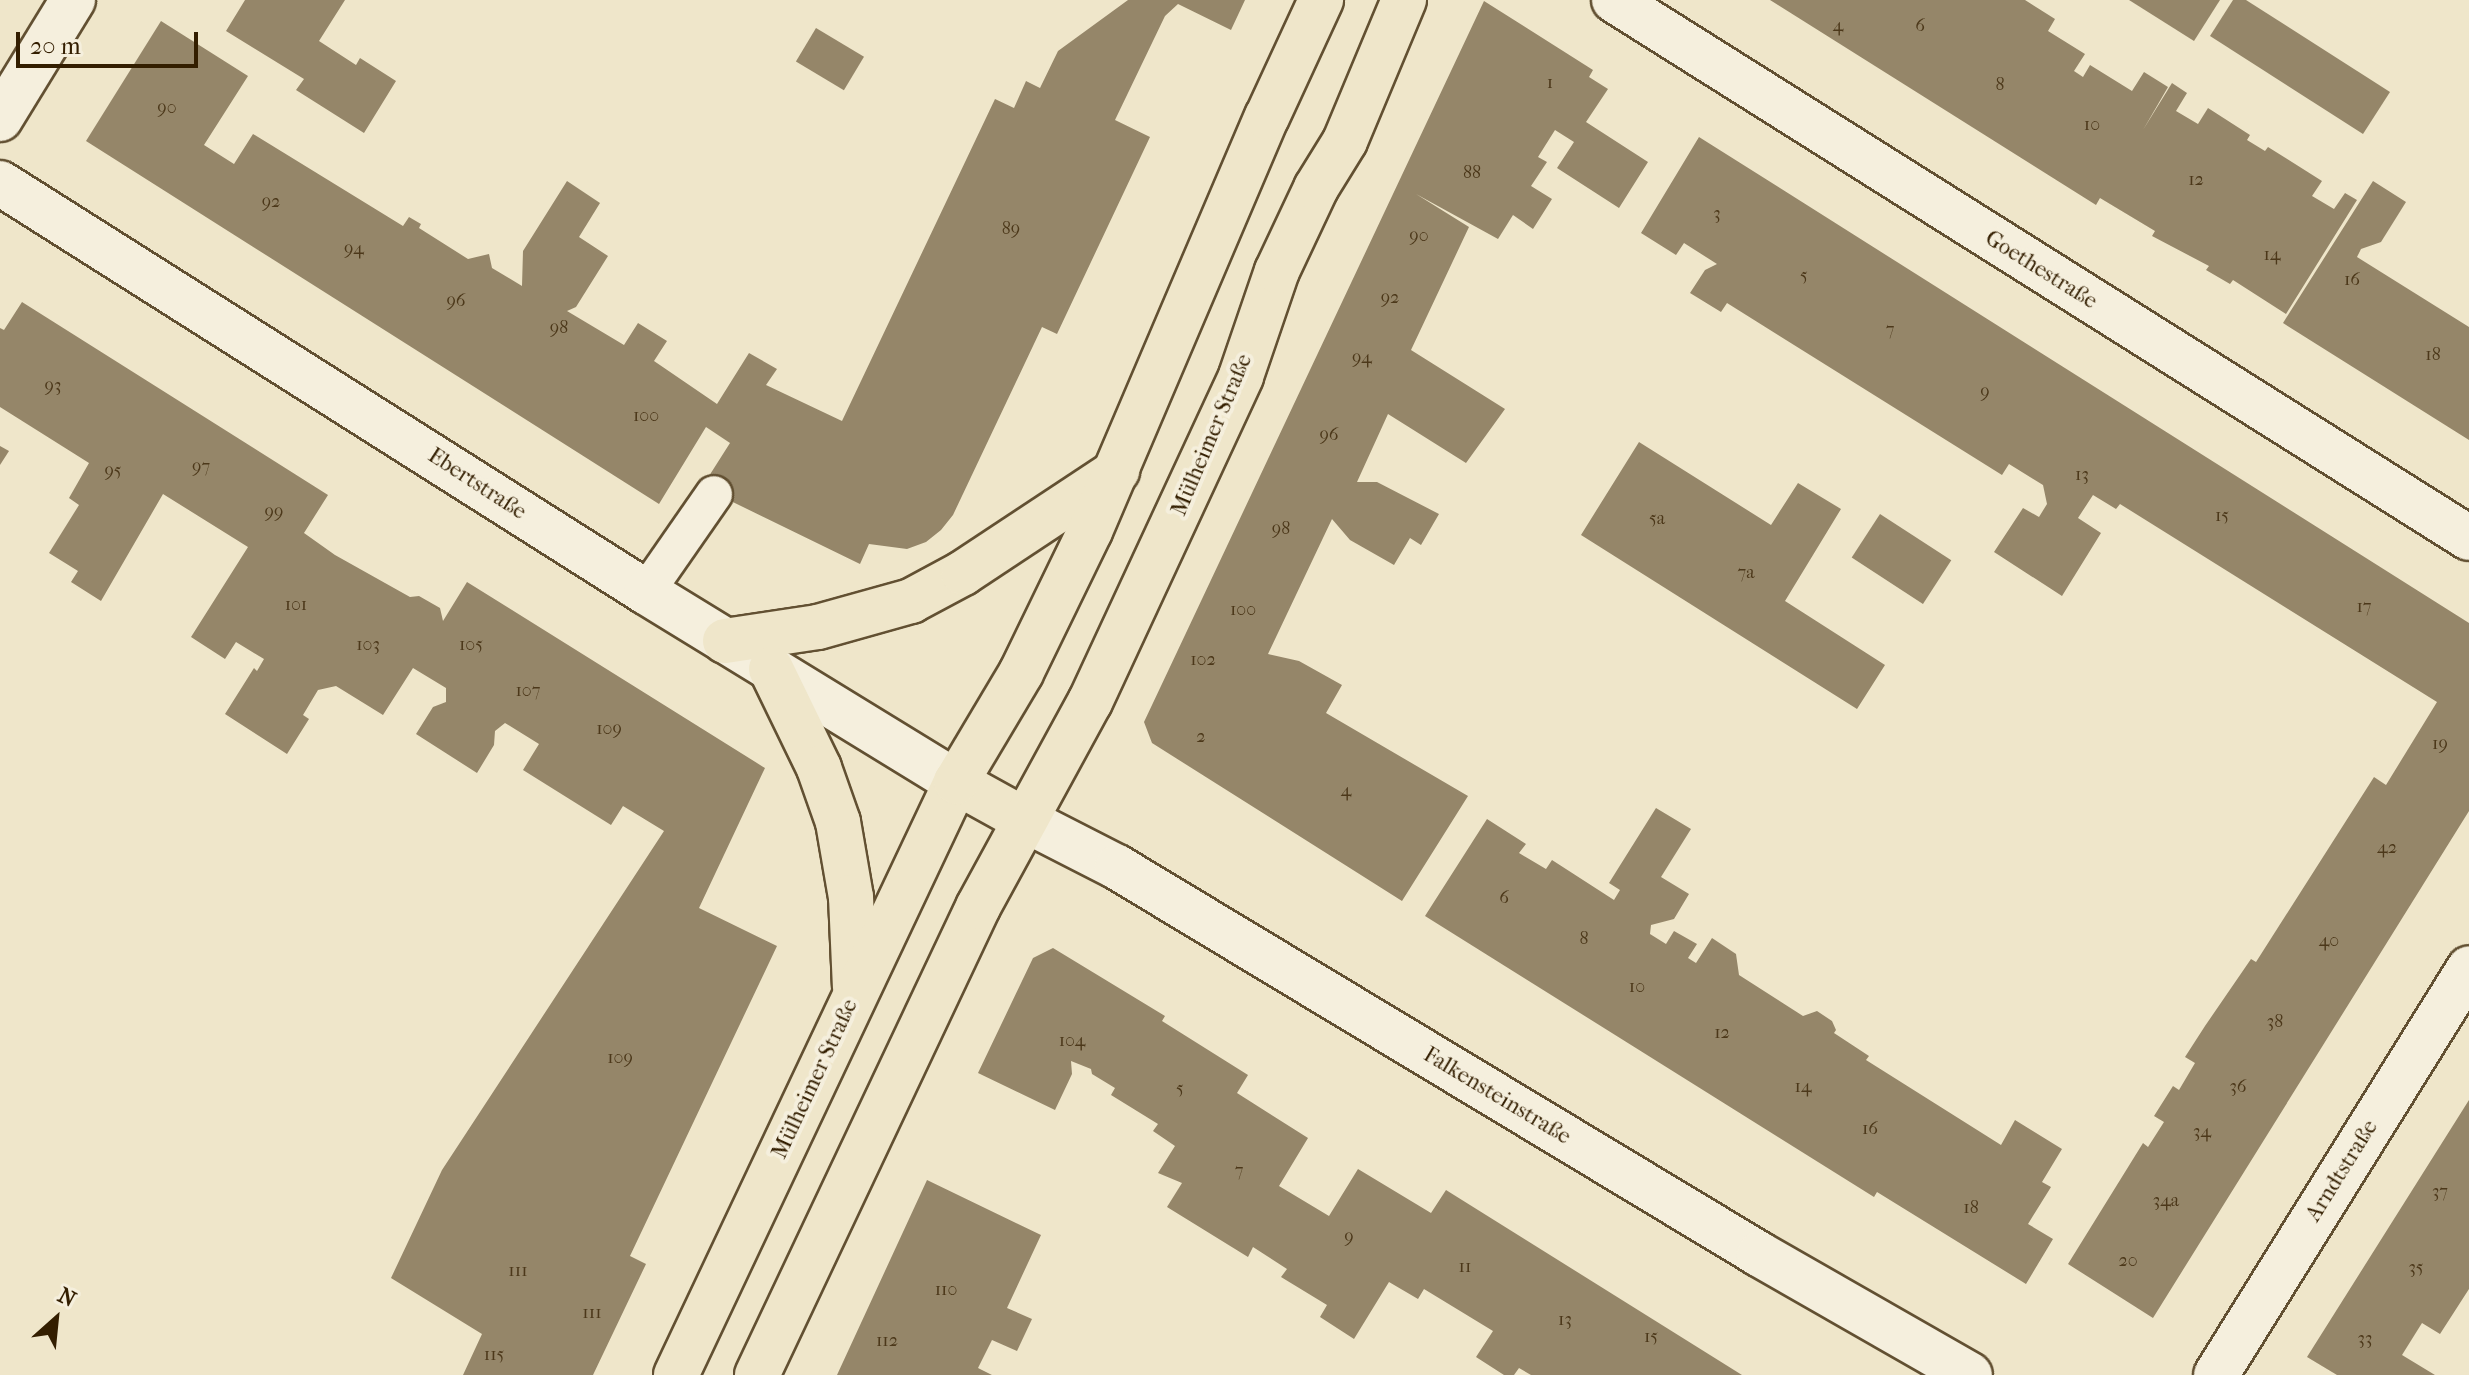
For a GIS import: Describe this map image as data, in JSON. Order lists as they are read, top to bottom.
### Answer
{
  "streets": {
    "main road": ["Mülheimer Straße"],
    "street": [
      "Goethestraße",
      "Ebertstraße",
      "Falkensteinstraße",
      "Arndtstraße"
    ]
  },
  "crossings": [
    ["Mülheimer Straße", "Ebertstraße"],
    ["Mülheimer Straße", "Falkensteinstraße"]
  ],
  "house_numbers": [
    "4",
    "6",
    "1",
    "8",
    "90",
    "10",
    "88",
    "12",
    "92",
    "3",
    "89",
    "90",
    "94",
    "14",
    "5",
    "16",
    "92",
    "96",
    "98",
    "7",
    "18",
    "94",
    "93",
    "9",
    "100",
    "96",
    "97",
    "95",
    "13",
    "99",
    "15",
    "5a",
    "98",
    "7a",
    "101",
    "17",
    "100",
    "103",
    "105",
    "102",
    "107",
    "109",
    "2",
    "19",
    "4",
    "42",
    "6",
    "8",
    "40",
    "10",
    "38",
    "12",
    "104",
    "109",
    "14",
    "36",
    "5",
    "16",
    "34",
    "7",
    "37",
    "34a",
    "18",
    "9",
    "20",
    "11",
    "35",
    "111",
    "110",
    "111",
    "13",
    "15",
    "33",
    "112",
    "115"
  ],
  "scale_bar": "20 m",
  "north": "top right"
}
